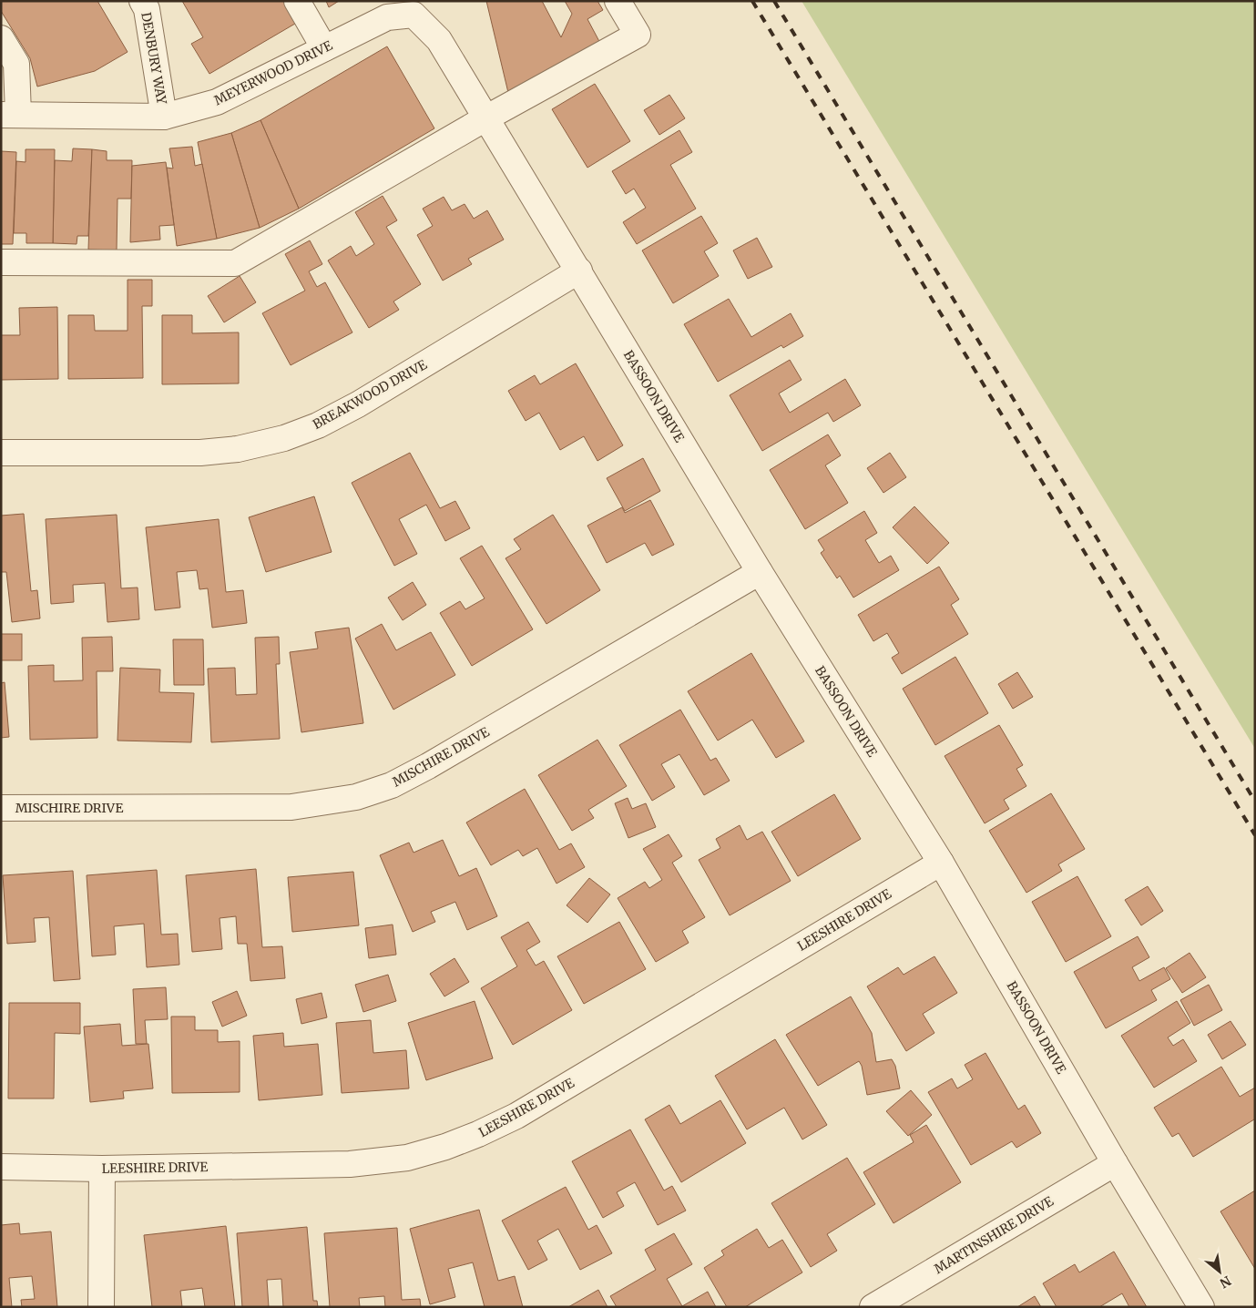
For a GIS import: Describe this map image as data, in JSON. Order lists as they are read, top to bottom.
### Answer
{
  "streets": {
    "street": [
      "DENBURY WAY",
      "MEYERWOOD DRIVE",
      "BREAKWOOD DRIVE",
      "BASSOON DRIVE",
      "MISCHIRE DRIVE",
      "LEESHIRE DRIVE",
      "MARTINSHIRE DRIVE"
    ]
  },
  "crossings": [
    ["DENBURY WAY", "MEYERWOOD DRIVE"],
    ["MEYERWOOD DRIVE", "BASSOON DRIVE"],
    ["BREAKWOOD DRIVE", "BASSOON DRIVE"],
    ["BASSOON DRIVE", "MISCHIRE DRIVE"],
    ["BASSOON DRIVE", "LEESHIRE DRIVE"],
    ["BASSOON DRIVE", "MARTINSHIRE DRIVE"]
  ],
  "north": "bottom right"
}
